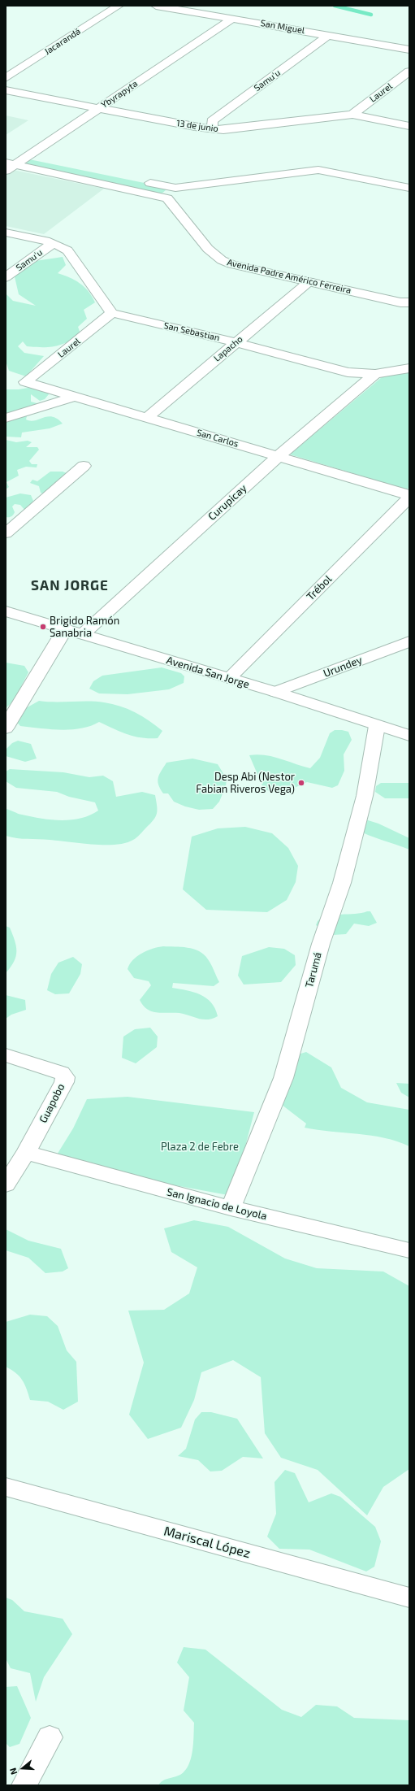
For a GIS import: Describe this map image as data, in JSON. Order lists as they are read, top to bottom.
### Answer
{
  "streets": {
    "street": [
      "San Miguel",
      "Jacarandá",
      "Samu'u",
      "Laurel",
      "Ybyrapyta",
      "13 de junio",
      "Avenida Padre Américo Ferreira",
      "San Sebastian",
      "Lapacho",
      "San Carlos",
      "Curupicay",
      "Trébol",
      "Urundey",
      "Avenida San Jorge",
      "Tarumá",
      "Guapobo",
      "San Ignacio de Loyola",
      "Mariscal López"
    ]
  },
  "crossings": [
    ["San Miguel", "Samu'u"],
    ["San Miguel", "Ybyrapyta"],
    ["Samu'u", "13 de junio"],
    ["Laurel", "13 de junio"],
    ["Laurel", "San Sebastian"],
    ["Laurel", "San Carlos"],
    ["Ybyrapyta", "13 de junio"],
    ["Avenida Padre Américo Ferreira", "Lapacho"],
    ["San Sebastian", "Lapacho"],
    ["San Sebastian", "Curupicay"],
    ["Lapacho", "San Carlos"],
    ["San Carlos", "Curupicay"],
    ["San Carlos", "Trébol"],
    ["Curupicay", "Avenida San Jorge"],
    ["Trébol", "Avenida San Jorge"],
    ["Urundey", "Avenida San Jorge"],
    ["Avenida San Jorge", "Tarumá"],
    ["Tarumá", "San Ignacio de Loyola"],
    ["Guapobo", "San Ignacio de Loyola"]
  ],
  "districts": ["SAN JORGE"],
  "parks": ["Plaza 2 de Febre"],
  "places": ["Brigido Ramón Sanabria", "Desp Abi (Nestor Fabian Riveros Vega)"],
  "north": "left"
}
